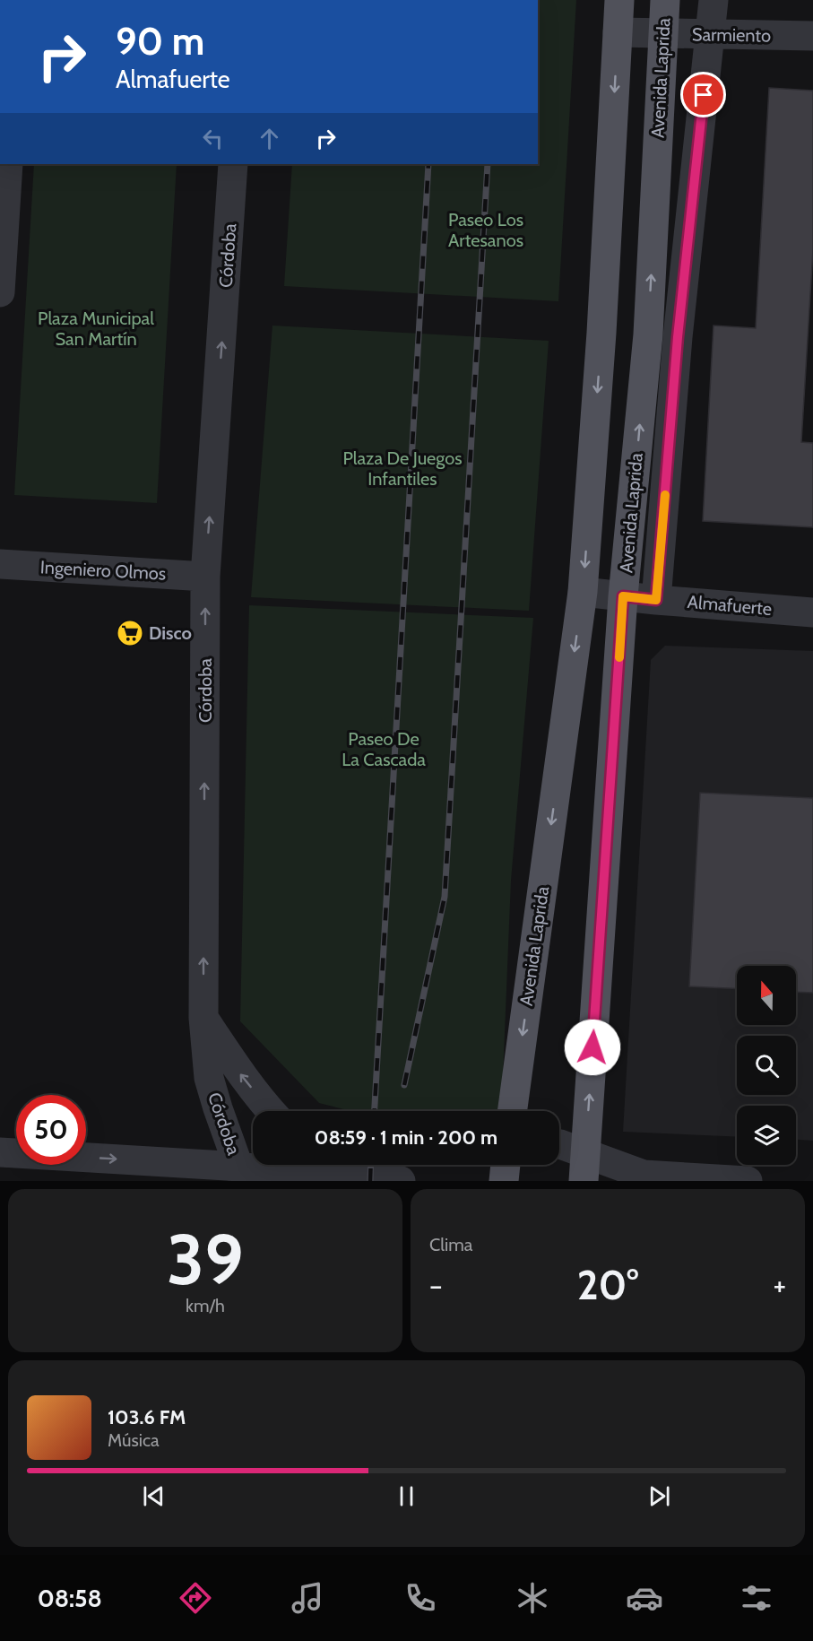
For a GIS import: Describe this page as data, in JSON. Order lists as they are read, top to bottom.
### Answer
{
  "streets": {
    "main road": ["Avenida Laprida"],
    "street": [
      "Sarmiento",
      "Córdoba",
      "Ingeniero Olmos",
      "Almafuerte"
    ]
  },
  "crossings": [
    ["Sarmiento", "Avenida Laprida"],
    ["Avenida Laprida", "Almafuerte"],
    ["Córdoba", "Ingeniero Olmos"]
  ],
  "one_way": ["Córdoba"],
  "parks": [
    "Paseo Los Artesanos",
    "Plaza Municipal San Martín",
    "Plaza De Juegos Infantiles",
    "Paseo De La Cascada"
  ],
  "places": {
    "supermarket": ["Disco"]
  },
  "north": "top",
  "page": {
    "turn": ["90 m", "Almafuerte"],
    "limit": "50",
    "trip": "08:59 · 1 min · 200 m",
    "tile": [
      ["39", "km/h"],
      "Clima"
    ],
    "heat": ["−", "20°", "+"],
    "song": ["103.6 FM", "Música"],
    "tabs": "08:58"
  }
}
